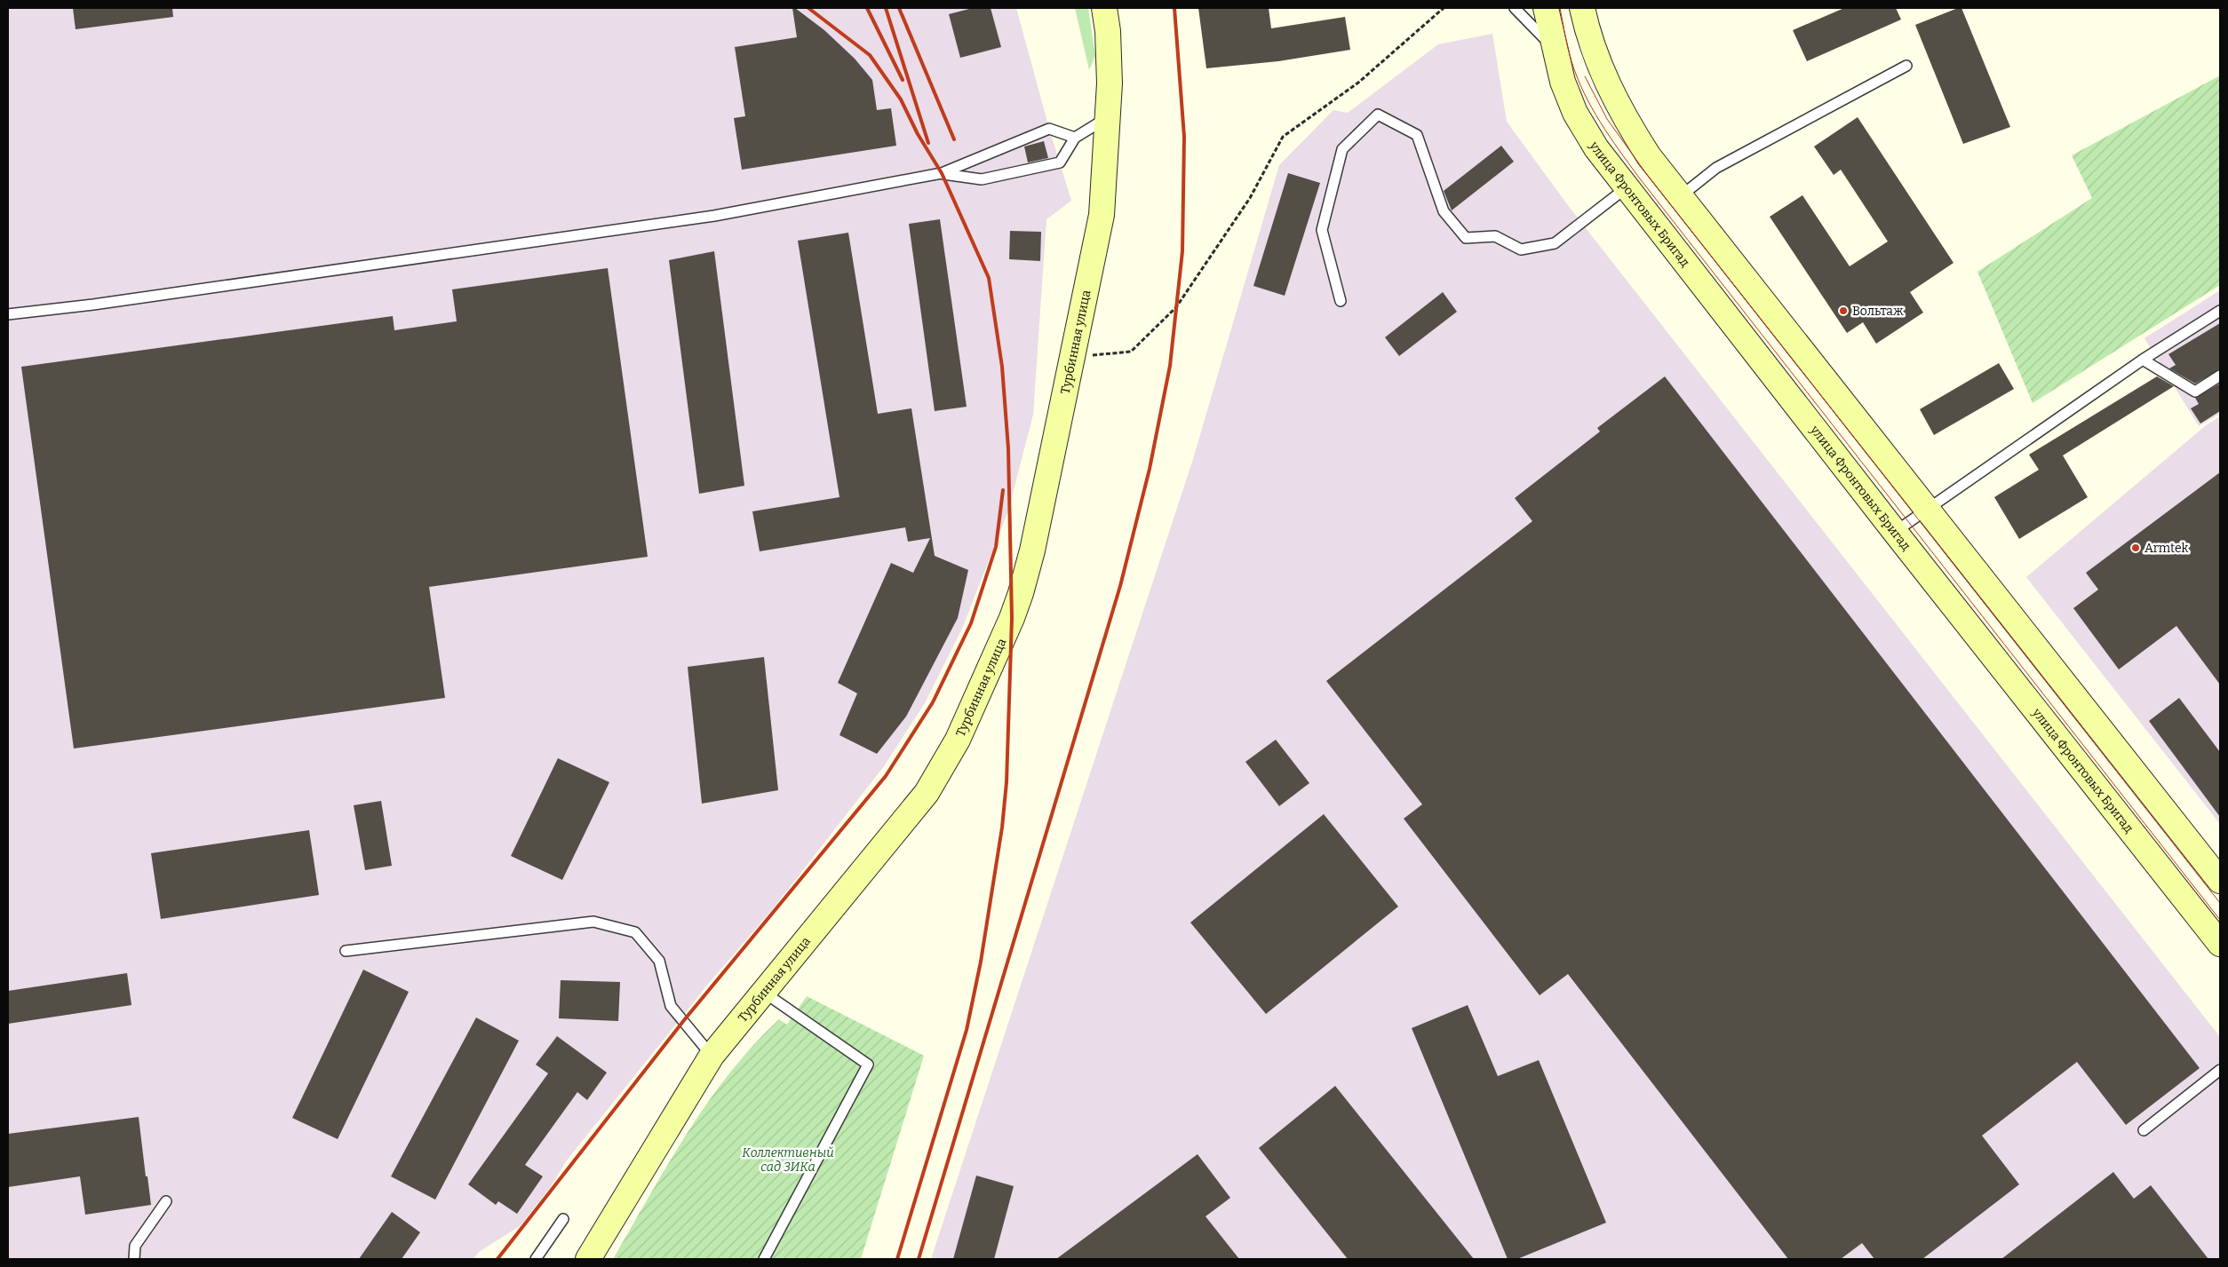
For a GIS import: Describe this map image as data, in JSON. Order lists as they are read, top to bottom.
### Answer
{
  "streets": {
    "main road": ["улица Фронтовых Бригад", "Турбинная улица"]
  },
  "parks": ["Коллективный сад ЗИКа"],
  "places": ["Вольтаж", "Armtek"]
}
